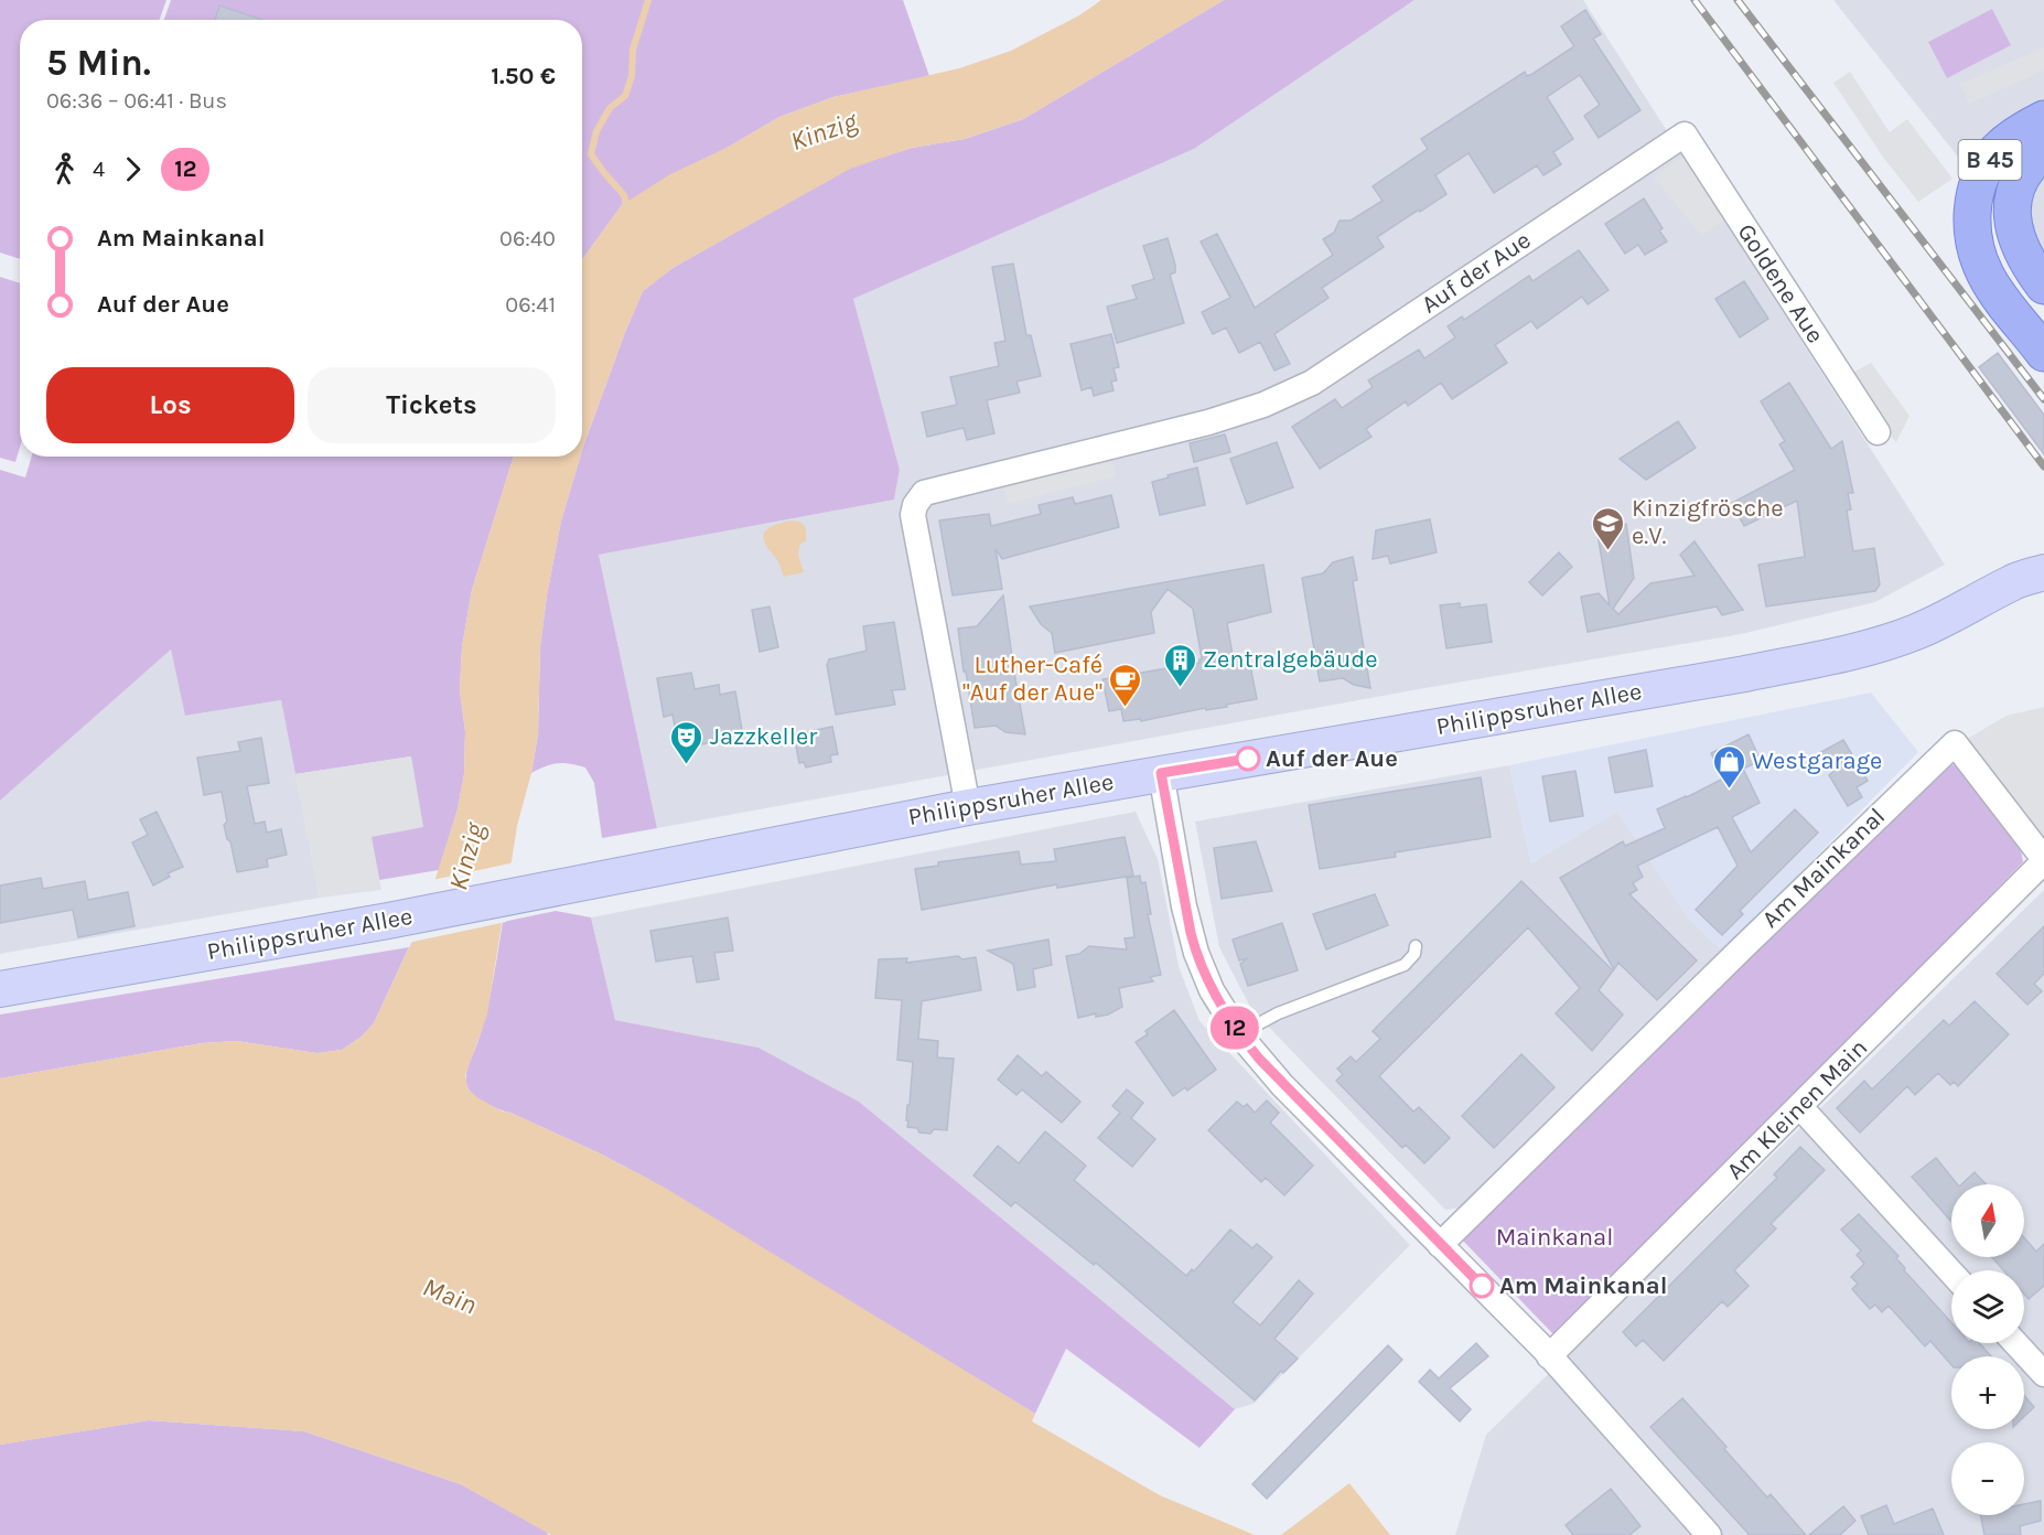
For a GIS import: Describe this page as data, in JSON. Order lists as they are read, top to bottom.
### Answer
{
  "streets": {
    "main road": ["B 45", "Philippsruher Allee"],
    "street": [
      "Auf der Aue",
      "Goldene Aue",
      "Am Mainkanal",
      "Am Kleinen Main"
    ]
  },
  "crossings": [
    ["Auf der Aue", "Goldene Aue"],
    ["Auf der Aue", "Philippsruher Allee"],
    ["Am Mainkanal", "Am Kleinen Main"]
  ],
  "water": ["Kinzig", "Main"],
  "parks": ["Mainkanal"],
  "places": {
    "school or university": ["Kinzigfrösche e.V."],
    "building": ["Zentralgebäude"],
    "cafe": ["Luther-Café \"Auf der Aue\""],
    "other": ["Auf der Aue", "Am Mainkanal"],
    "theatre": ["Jazzkeller"],
    "shop": ["Westgarage"]
  },
  "lines": ["bus line 12"],
  "north": "top",
  "page": {
    "on_map": "12",
    "heading": ["5 Min.", "06:36 – 06:41 · Bus", "1.50 €"],
    "legs": ["4", "12"],
    "list": [
      {
        "name": "Am Mainkanal",
        "value": "06:40"
      },
      {
        "name": "Auf der Aue",
        "value": "06:41"
      }
    ],
    "buttons": ["Los", "Tickets"],
    "map_buttons": ["+", "−"]
  }
}
